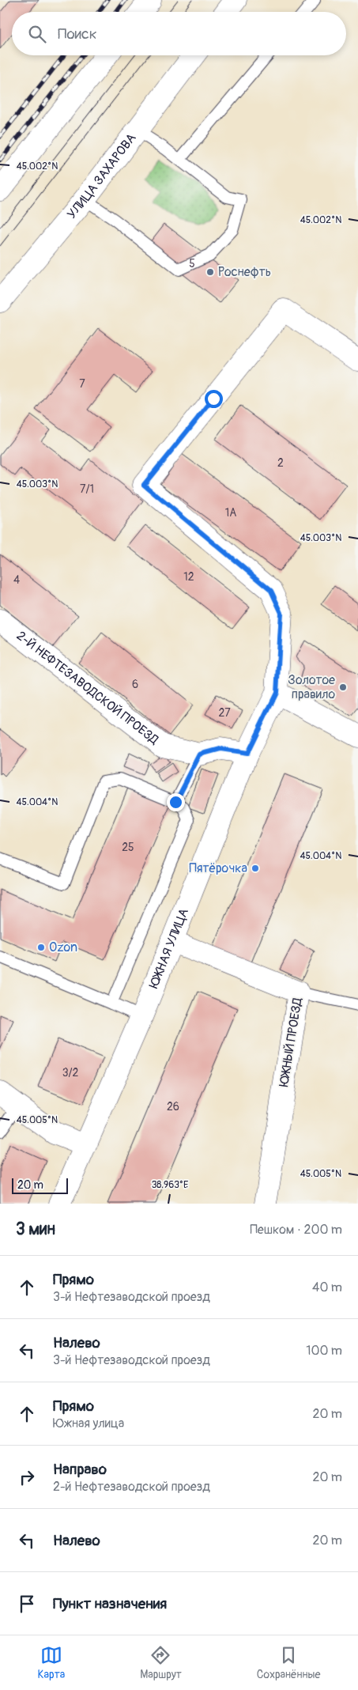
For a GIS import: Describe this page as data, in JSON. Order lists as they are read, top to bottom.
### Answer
{
  "streets": {
    "street": [
      "УЛИЦА ЗАХАРОВА",
      "2-Й НЕФТЕЗАВОДСКОЙ ПРОЕЗД",
      "ЮЖНАЯ УЛИЦА",
      "ЮЖНЫЙ ПРОЕЗД"
    ]
  },
  "crossings": [
    ["2-Й НЕФТЕЗАВОДСКОЙ ПРОЕЗД", "ЮЖНАЯ УЛИЦА"],
    ["ЮЖНАЯ УЛИЦА", "ЮЖНЫЙ ПРОЕЗД"]
  ],
  "places": [
    "Роснефть",
    "Золотое правило",
    "Пятёрочка",
    "Ozon"
  ],
  "house_numbers": [
    "5",
    "7",
    "2",
    "7/1",
    "1А",
    "12",
    "4",
    "6",
    "27",
    "25",
    "3/2",
    "26"
  ],
  "scale_bar": "20 m",
  "page": {
    "search": "Поиск",
    "scale": "20 m",
    "heading": ["3 мин", "Пешком · 200 m"],
    "list": [
      ["Прямо", "3-й Нефтезаводской проезд", "40 m"],
      ["Налево", "3-й Нефтезаводской проезд", "100 m"],
      ["Прямо", "Южная улица", "20 m"],
      ["Направо", "2-й Нефтезаводской проезд", "20 m"],
      ["Налево", "20 m"],
      "Пункт назначения"
    ],
    "nav": ["Карта", "Маршрут", "Сохранённые"]
  },
  "coordinates": [
    "45.002°N",
    "45.003°N",
    "45.004°N",
    "45.005°N",
    "38.963°E"
  ]
}
